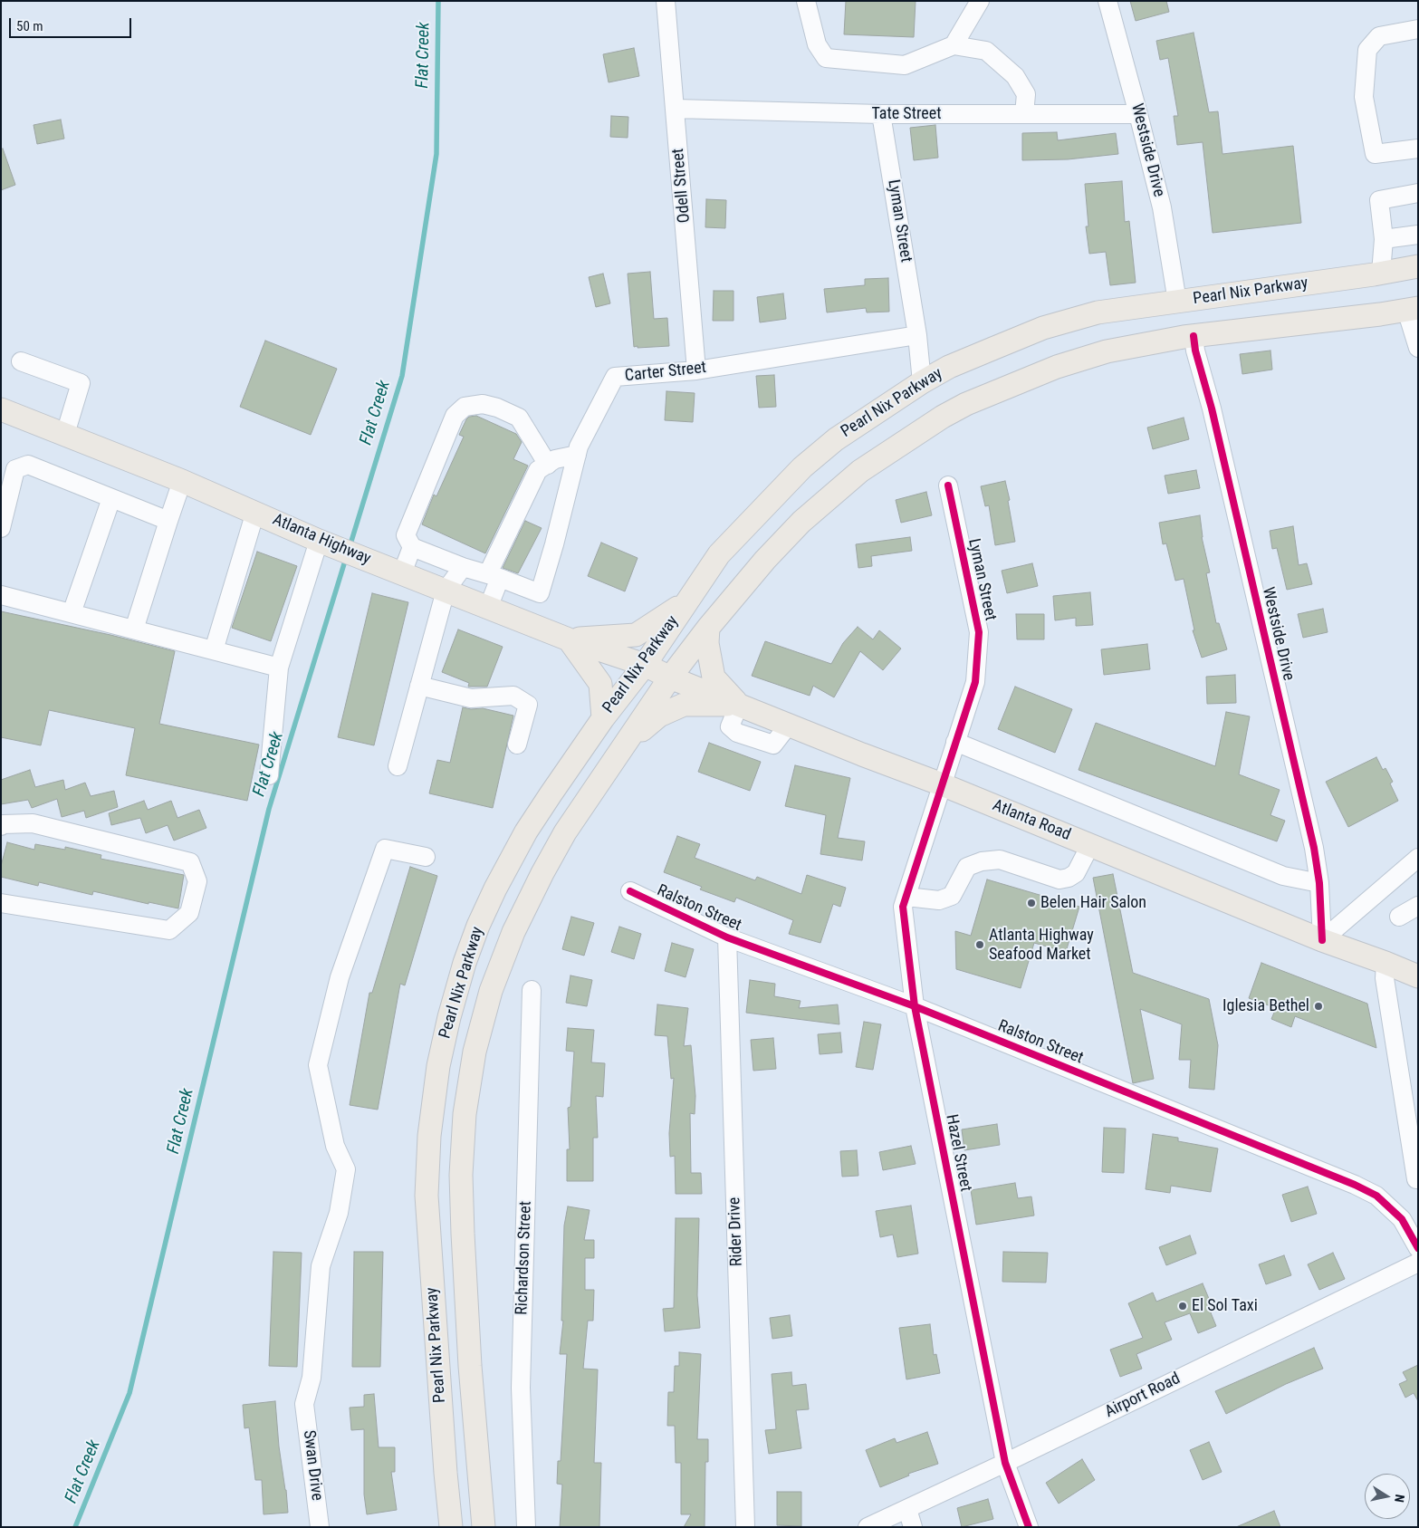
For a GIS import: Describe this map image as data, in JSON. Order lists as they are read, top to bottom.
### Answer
{
  "streets": {
    "main road": ["Pearl Nix Parkway", "Atlanta Highway", "Atlanta Road"],
    "street": [
      "Tate Street",
      "Westside Drive",
      "Odell Street",
      "Lyman Street",
      "Carter Street",
      "Ralston Street",
      "Hazel Street",
      "Rider Drive",
      "Richardson Street",
      "Airport Road",
      "Swan Drive"
    ]
  },
  "crossings": [
    ["Tate Street", "Westside Drive"],
    ["Tate Street", "Odell Street"],
    ["Tate Street", "Lyman Street"],
    ["Westside Drive", "Pearl Nix Parkway"],
    ["Westside Drive", "Atlanta Road"],
    ["Odell Street", "Carter Street"],
    ["Lyman Street", "Pearl Nix Parkway"],
    ["Lyman Street", "Carter Street"],
    ["Lyman Street", "Atlanta Road"],
    ["Lyman Street", "Hazel Street"],
    ["Pearl Nix Parkway", "Atlanta Highway"],
    ["Pearl Nix Parkway", "Atlanta Road"],
    ["Atlanta Highway", "Atlanta Road"],
    ["Atlanta Road", "Hazel Street"],
    ["Ralston Street", "Hazel Street"],
    ["Ralston Street", "Rider Drive"],
    ["Hazel Street", "Airport Road"]
  ],
  "water": ["Flat Creek"],
  "places": [
    "Belen Hair Salon",
    "Atlanta Highway Seafood Market",
    "Iglesia Bethel",
    "El Sol Taxi"
  ],
  "scale_bar": "50 m",
  "north": "right"
}
